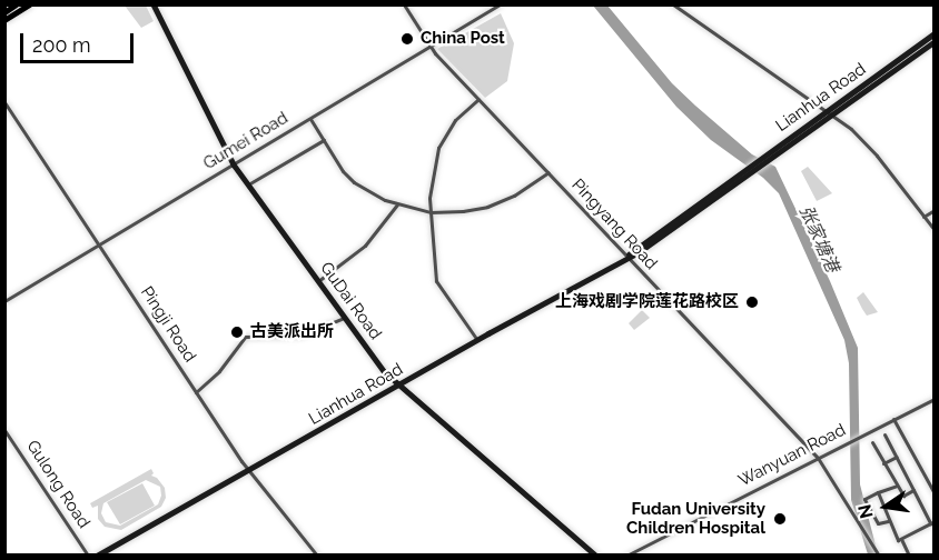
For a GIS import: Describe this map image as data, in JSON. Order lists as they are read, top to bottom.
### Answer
{
  "streets": {
    "main road": ["Lianhua Road", "GuDai Road"],
    "street": [
      "Gumei Road",
      "Pingyang Road",
      "Pingji Road",
      "Wanyuan Road",
      "Gulong Road"
    ]
  },
  "crossings": [
    ["Lianhua Road", "Pingyang Road"],
    ["Lianhua Road", "GuDai Road"],
    ["Lianhua Road", "Pingji Road"],
    ["Gumei Road", "Pingyang Road"],
    ["Gumei Road", "GuDai Road"],
    ["Gumei Road", "Pingji Road"],
    ["Pingyang Road", "Wanyuan Road"]
  ],
  "water": ["张家塘港"],
  "places": [
    "China Post",
    "上海戏剧学院莲花路校区",
    "古美派出所",
    "Fudan University Children Hospital"
  ],
  "scale_bar": "200 m",
  "north": "left"
}
